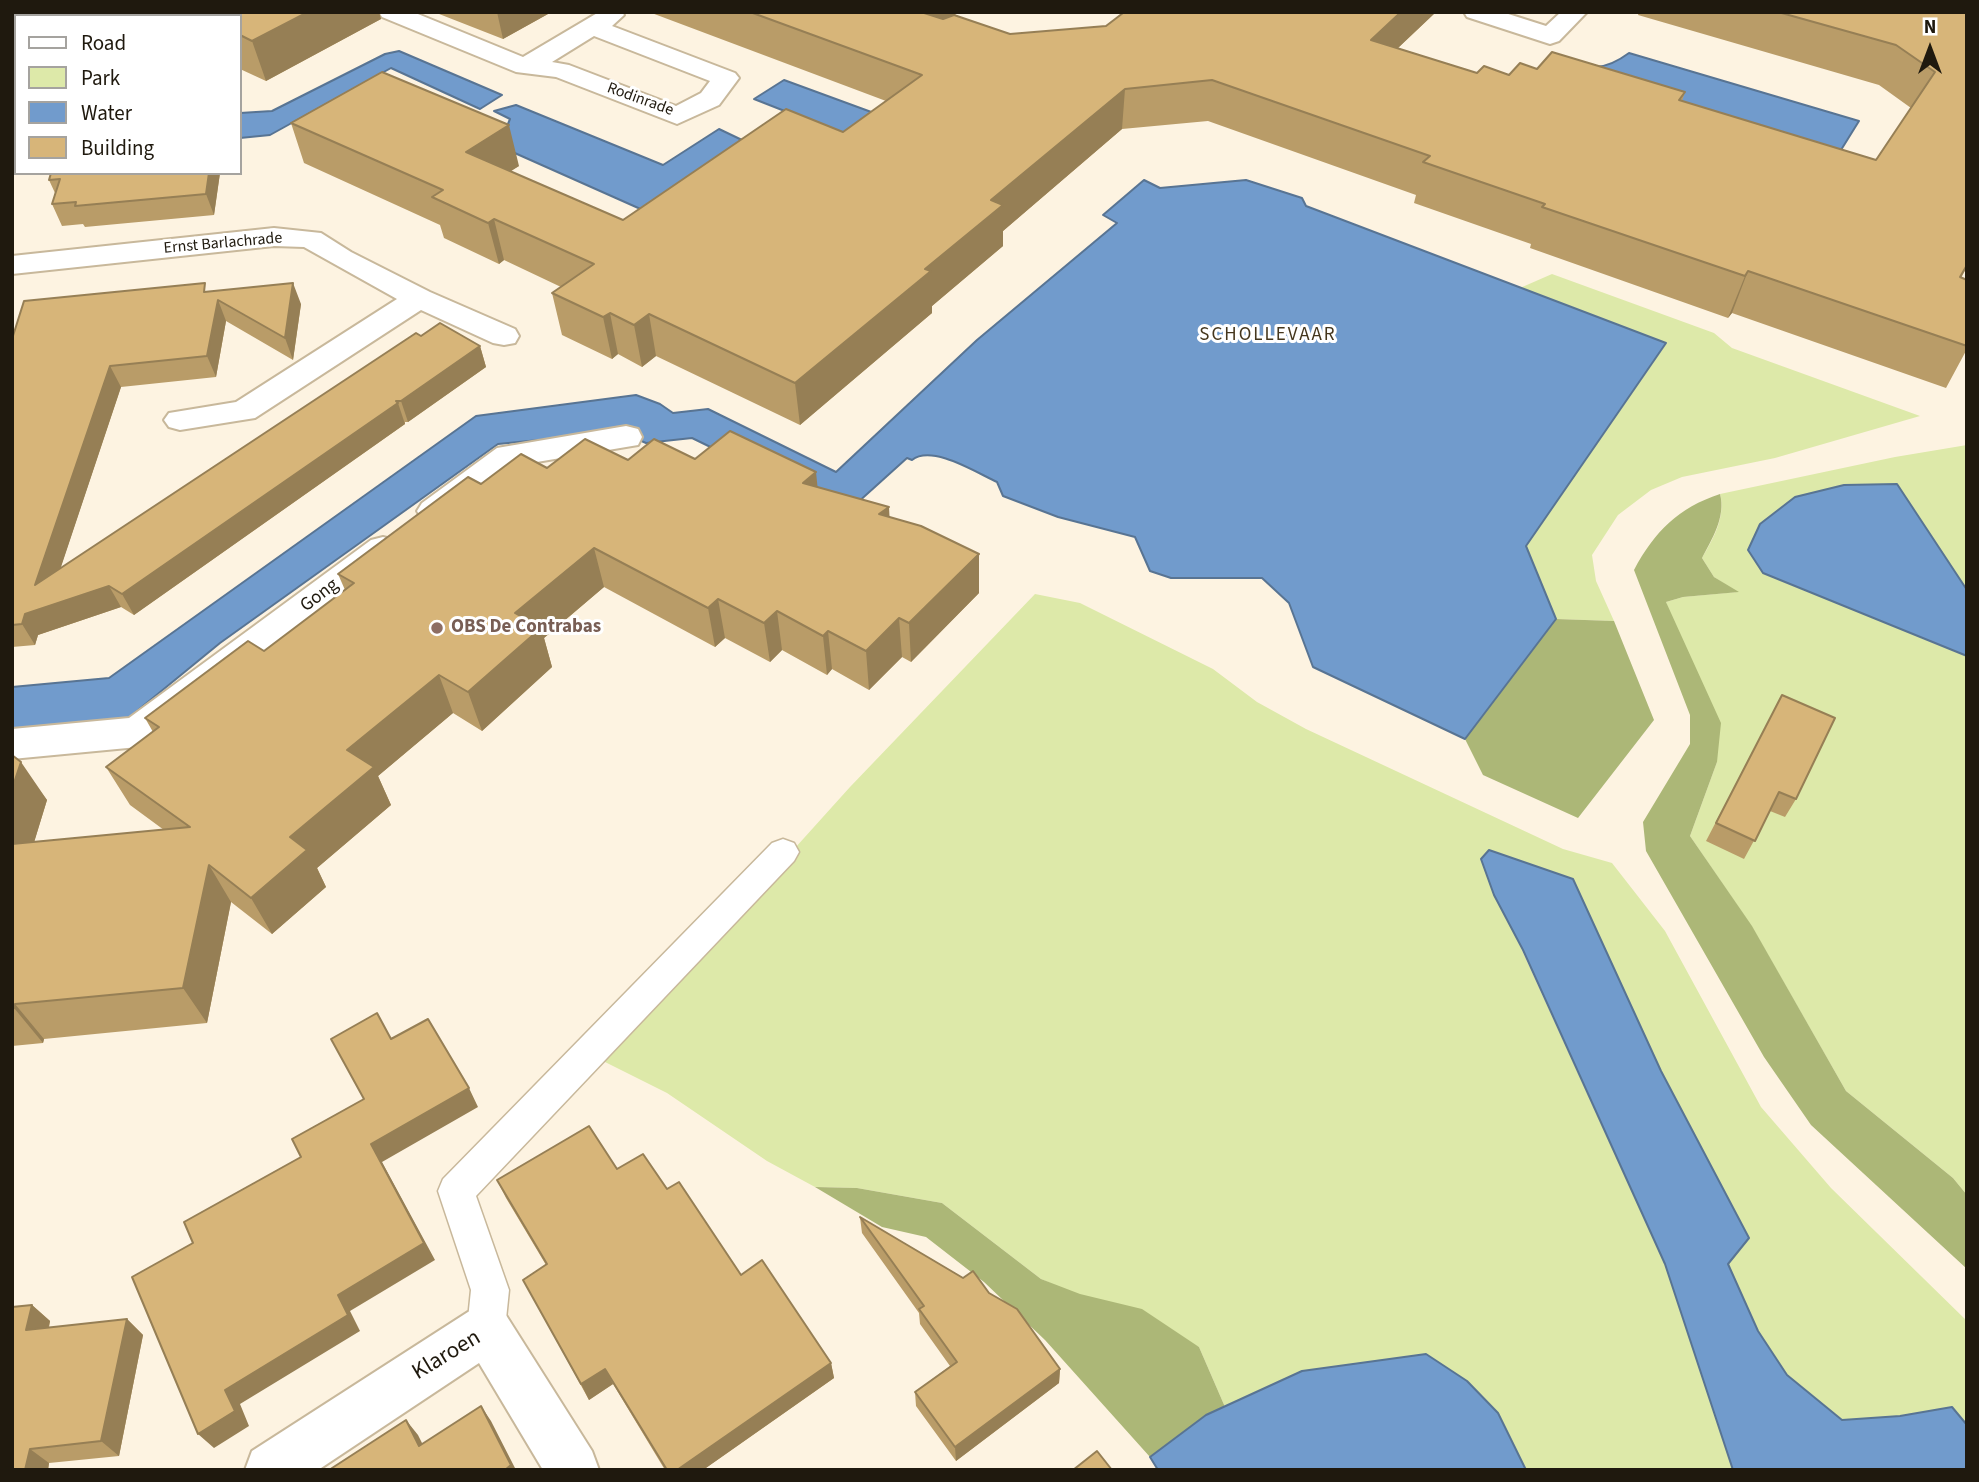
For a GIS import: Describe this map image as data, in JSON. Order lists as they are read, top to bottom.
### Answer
{
  "streets": {
    "street": [
      "Rodinrade",
      "Ernst Barlachrade",
      "Gong",
      "Klaroen"
    ]
  },
  "districts": ["SCHOLLEVAAR"],
  "places": ["OBS De Contrabas"],
  "legend": [
    "Road",
    "Park",
    "Water",
    "Building"
  ],
  "north": "top"
}
